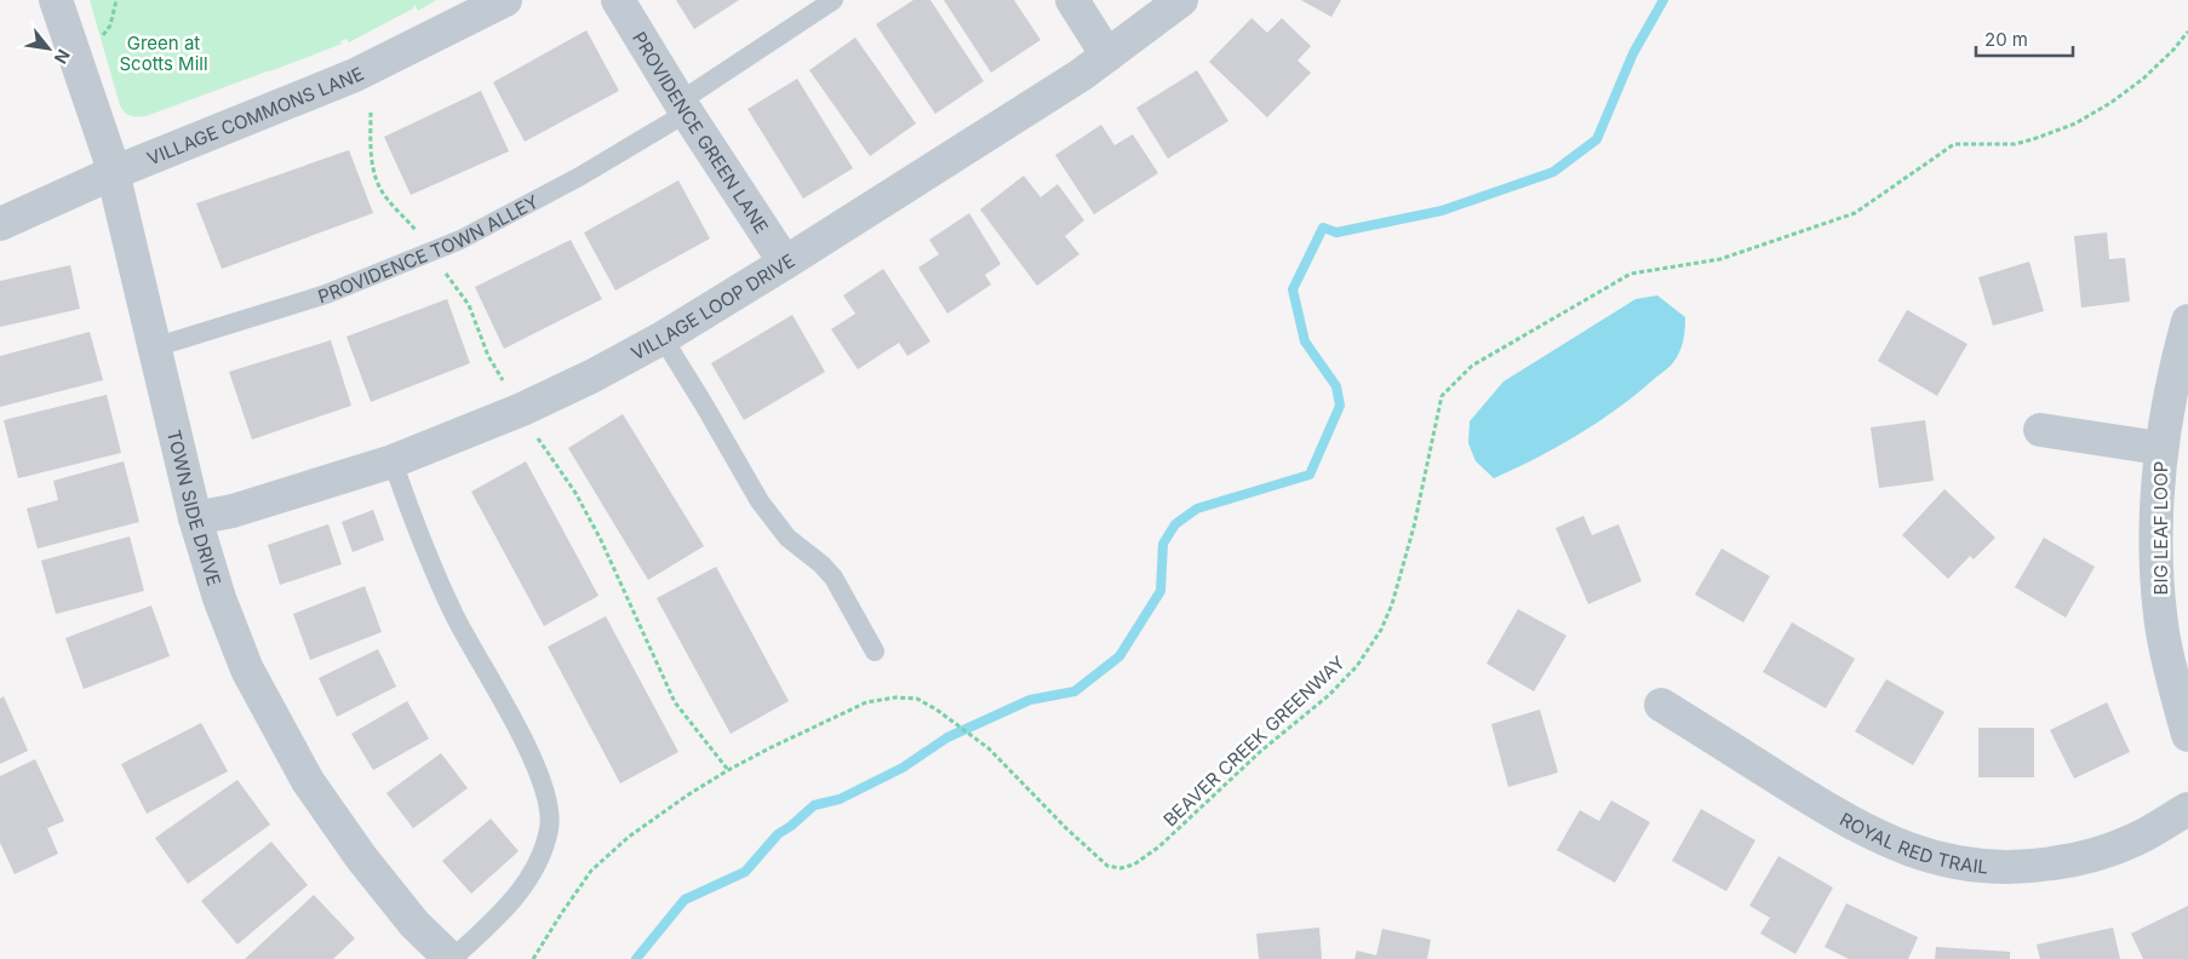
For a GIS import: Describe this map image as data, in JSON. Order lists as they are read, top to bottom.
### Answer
{
  "streets": {
    "street": [
      "VILLAGE COMMONS LANE",
      "PROVIDENCE GREEN LANE",
      "VILLAGE LOOP DRIVE",
      "TOWN SIDE DRIVE",
      "BIG LEAF LOOP",
      "ROYAL RED TRAIL"
    ],
    "lane": ["PROVIDENCE TOWN ALLEY"],
    "path": ["BEAVER CREEK GREENWAY"]
  },
  "crossings": [
    ["VILLAGE COMMONS LANE", "TOWN SIDE DRIVE"],
    ["PROVIDENCE GREEN LANE", "PROVIDENCE TOWN ALLEY"],
    ["PROVIDENCE GREEN LANE", "VILLAGE LOOP DRIVE"],
    ["PROVIDENCE TOWN ALLEY", "TOWN SIDE DRIVE"],
    ["VILLAGE LOOP DRIVE", "TOWN SIDE DRIVE"]
  ],
  "parks": ["Green at Scotts Mill"],
  "scale_bar": "20 m",
  "north": "bottom right"
}
